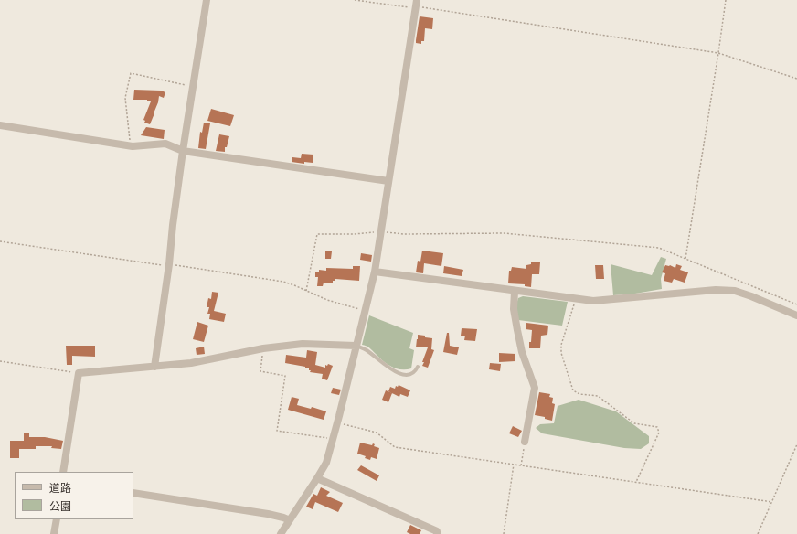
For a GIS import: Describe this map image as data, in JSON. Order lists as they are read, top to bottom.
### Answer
{
  "legend": ["道路", "公園"]
}
